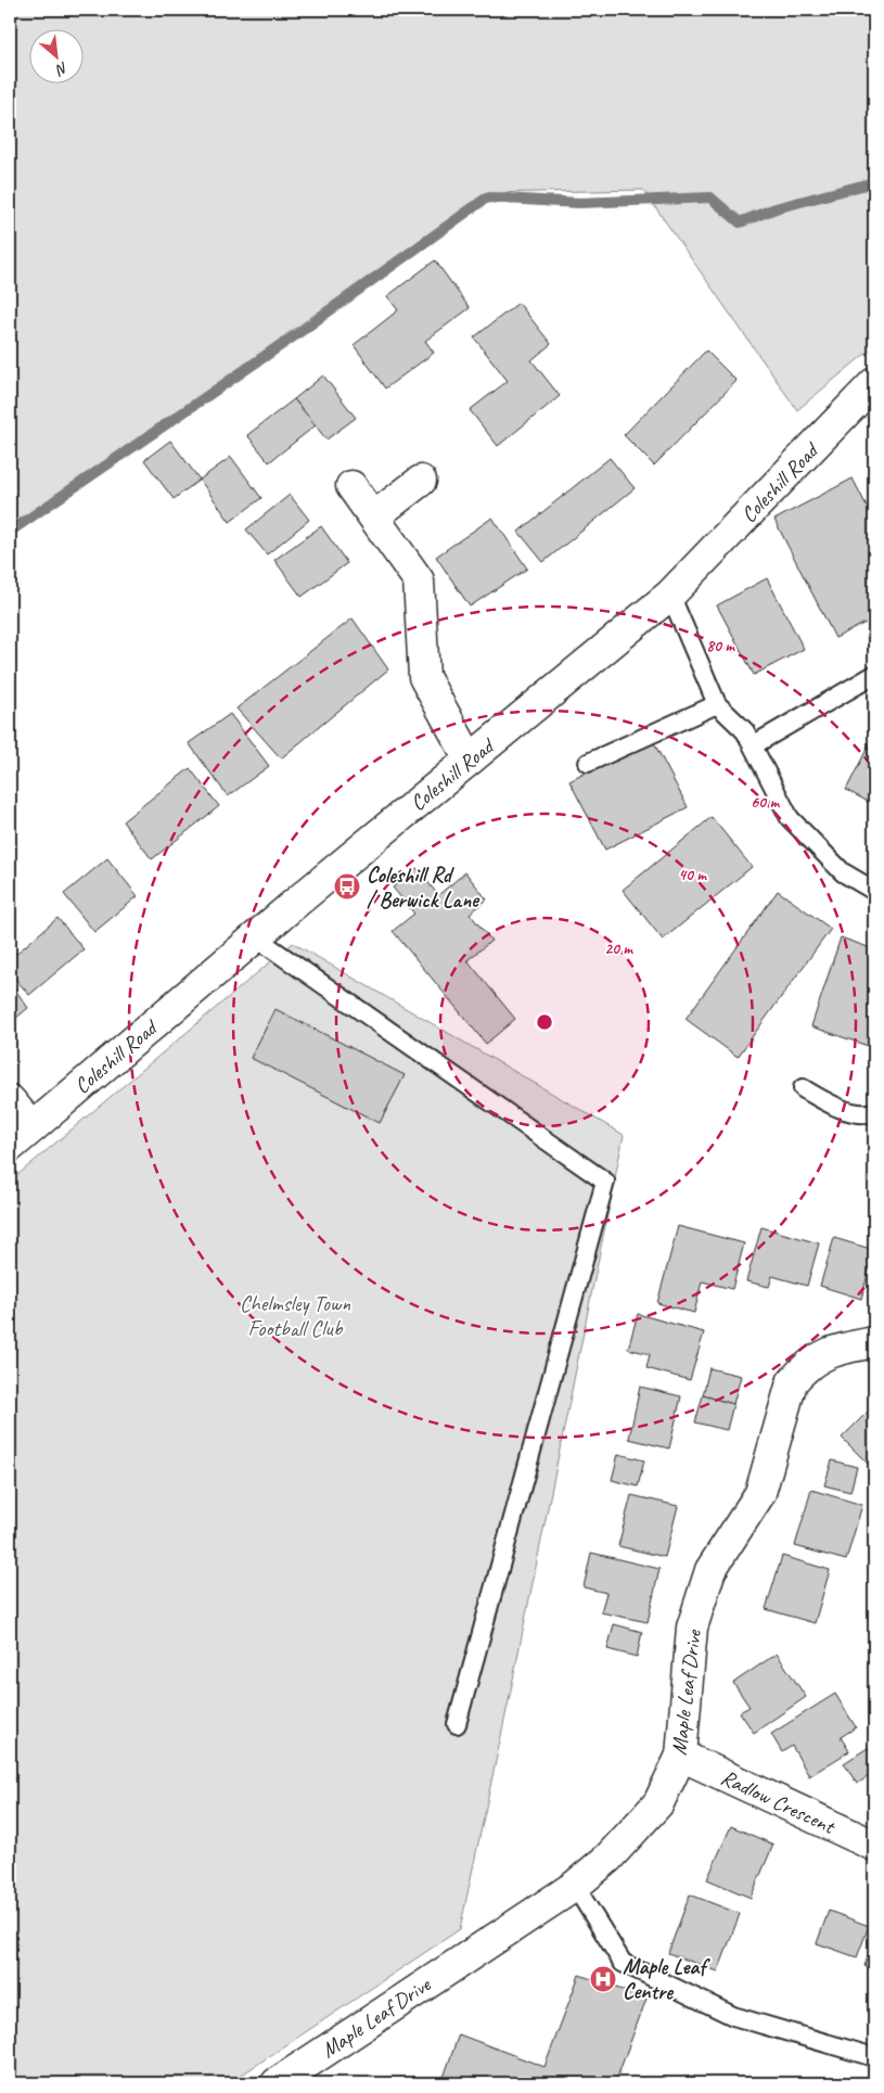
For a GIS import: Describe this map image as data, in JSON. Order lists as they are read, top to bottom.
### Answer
{
  "streets": {
    "street": ["Coleshill Road", "Maple Leaf Drive", "Radlow Crescent"]
  },
  "crossings": [
    ["Maple Leaf Drive", "Radlow Crescent"]
  ],
  "parks": ["Chelmsley Town Football Club"],
  "places": {
    "bus stop": ["Coleshill Rd / Berwick Lane"],
    "hospital": ["Maple Leaf Centre"]
  },
  "north": "bottom right",
  "rings": [
    "80 m",
    "60 m",
    "40 m",
    "20 m"
  ]
}
